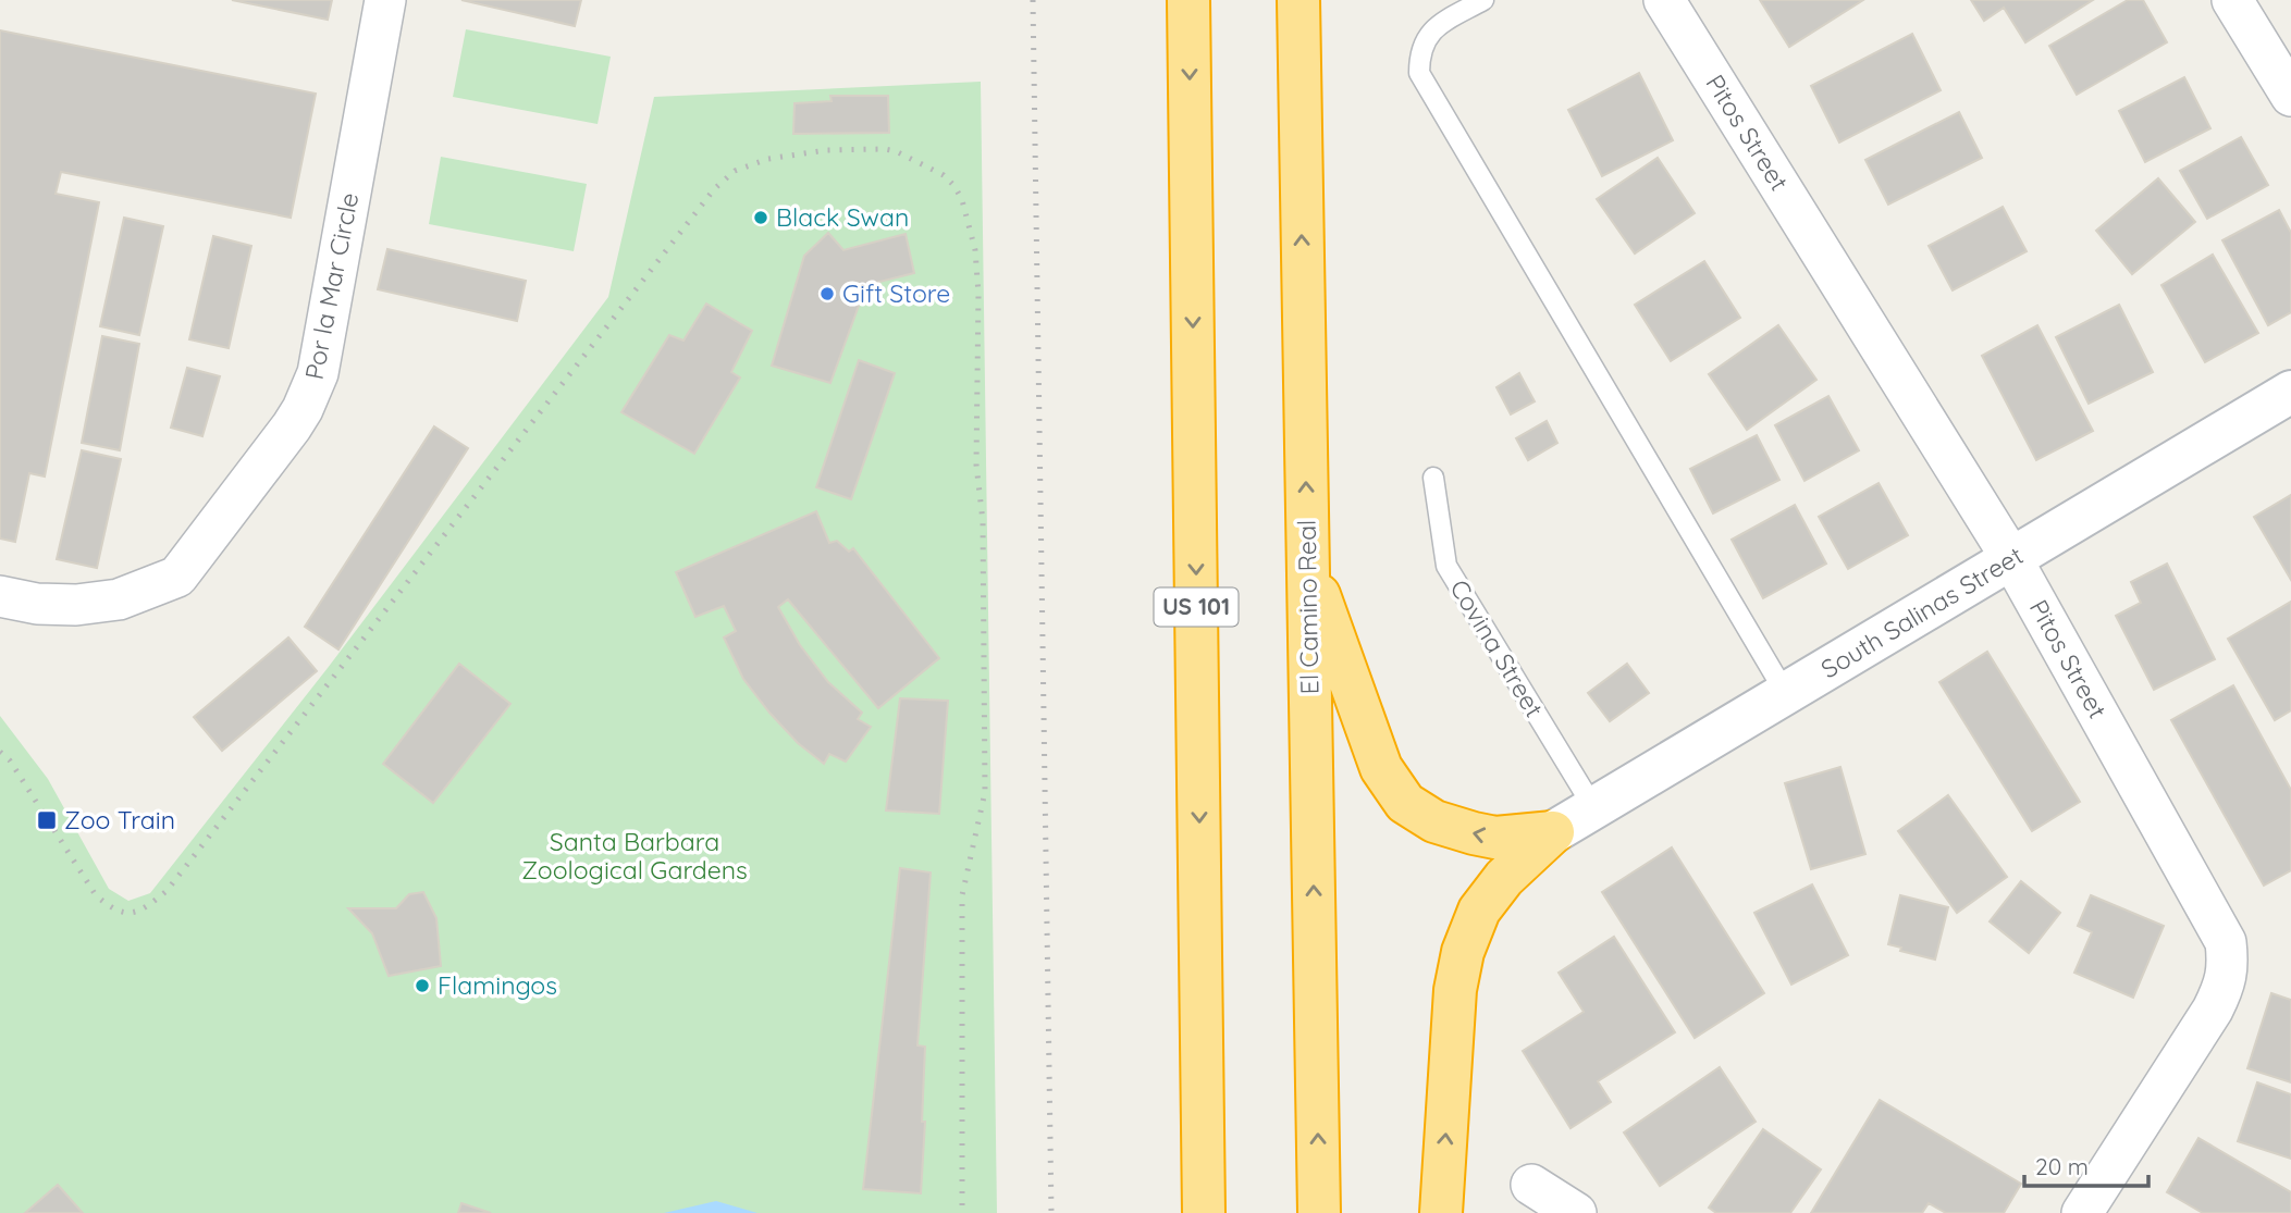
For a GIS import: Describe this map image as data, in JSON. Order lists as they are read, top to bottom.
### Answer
{
  "streets": {
    "highway": ["US 101", "El Camino Real"],
    "main road": ["South Salinas Street"],
    "street": ["Pitos Street", "Por la Mar Circle"],
    "lane": ["Covina Street"]
  },
  "crossings": [
    ["Pitos Street", "South Salinas Street"],
    ["South Salinas Street", "Covina Street"]
  ],
  "parks": ["Santa Barbara Zoological Gardens"],
  "places": {
    "other": ["Black Swan", "Gift Store", "Flamingos"],
    "transit": ["Zoo Train"]
  },
  "scale_bar": "20 m"
}
